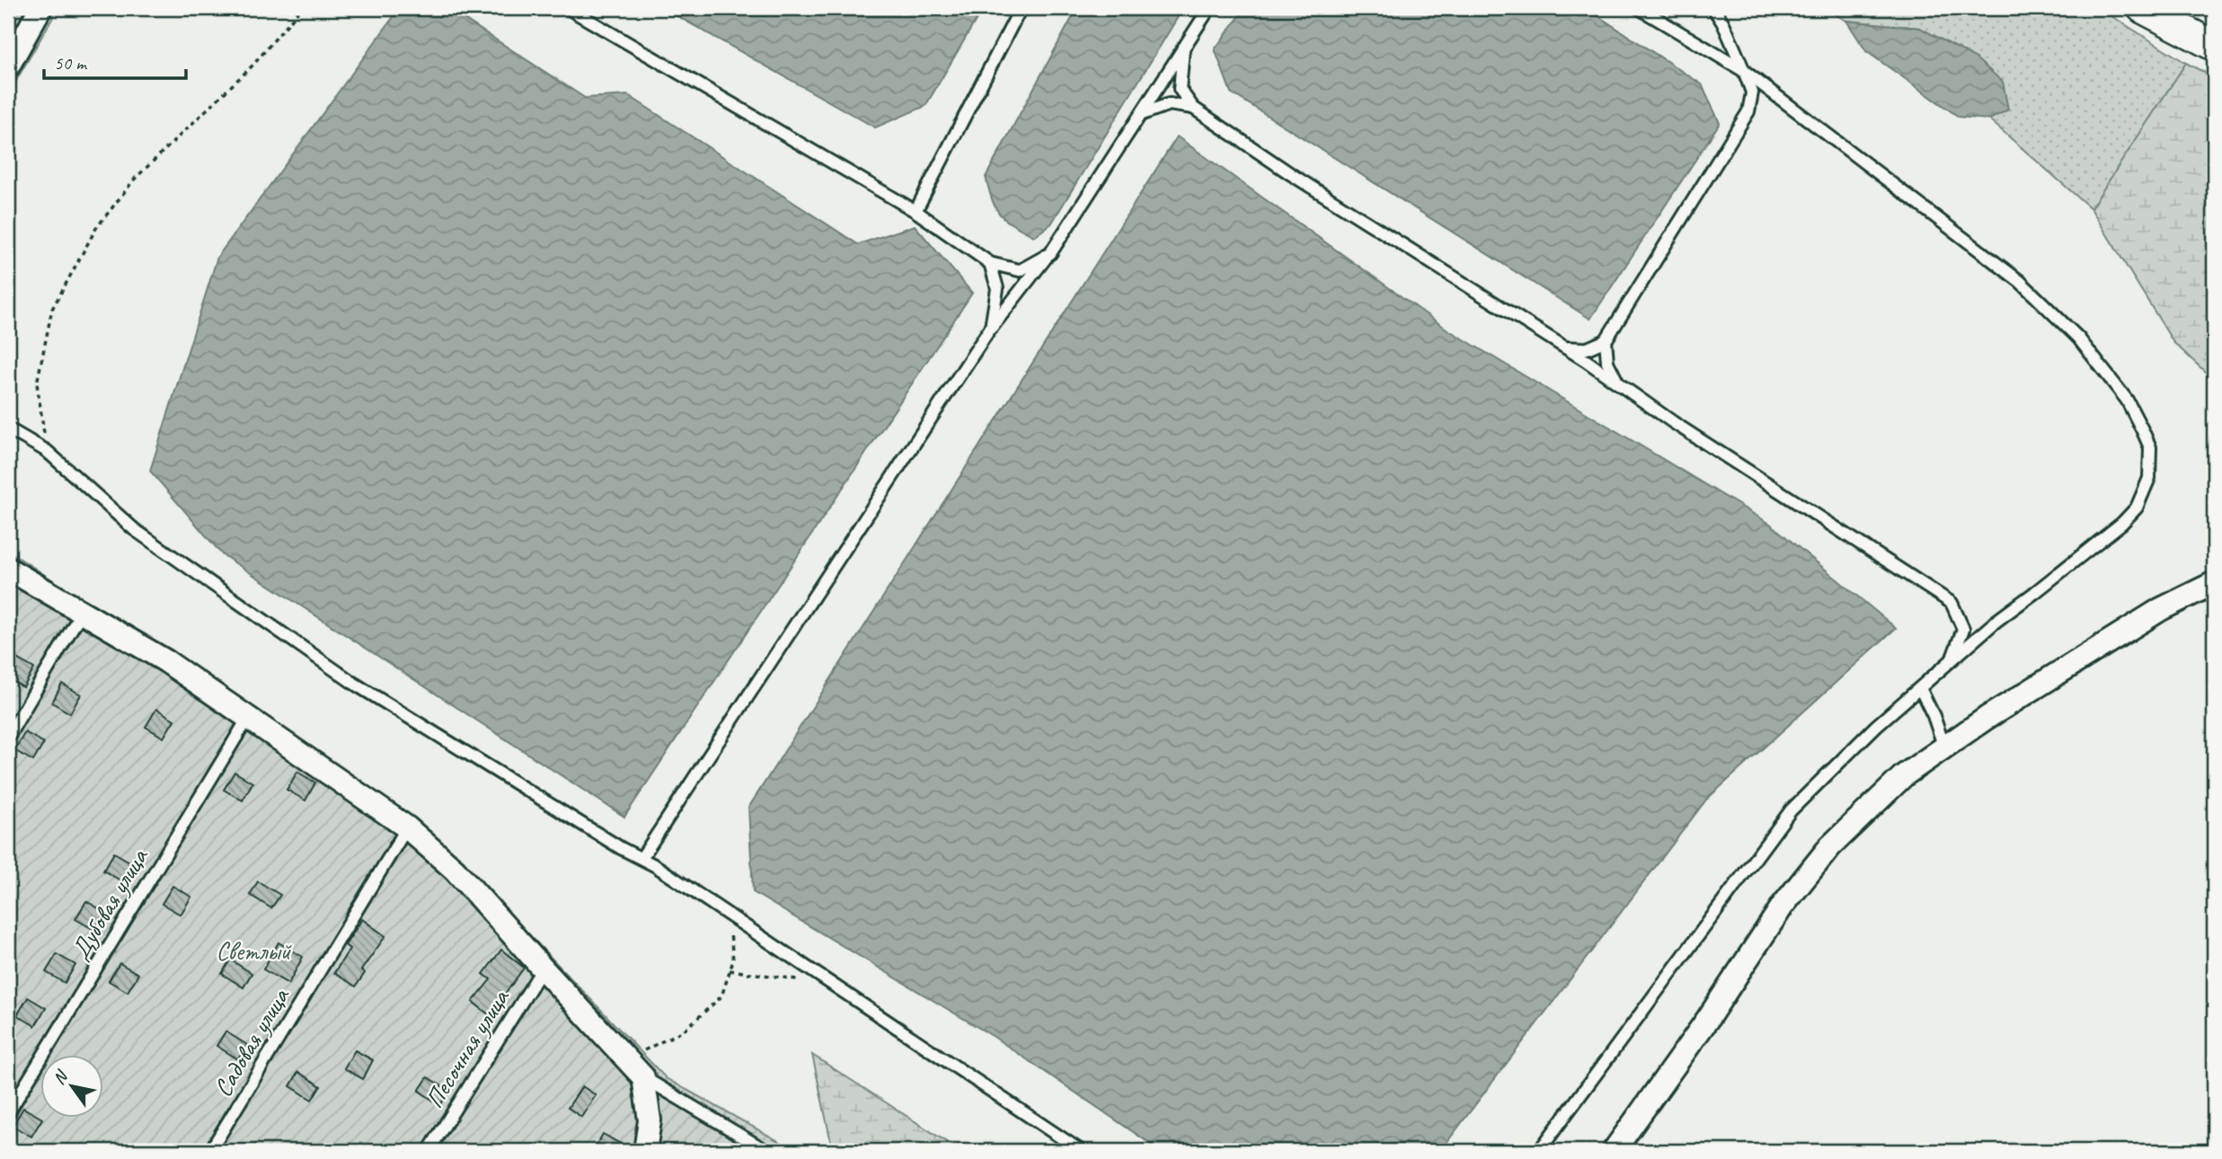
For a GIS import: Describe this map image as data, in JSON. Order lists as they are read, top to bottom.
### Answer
{
  "streets": {
    "lane": ["Дубовая улица", "Садовая улица", "Песочная улица"]
  },
  "parks": ["Светлый"],
  "scale_bar": "50 m",
  "north": "top left"
}
